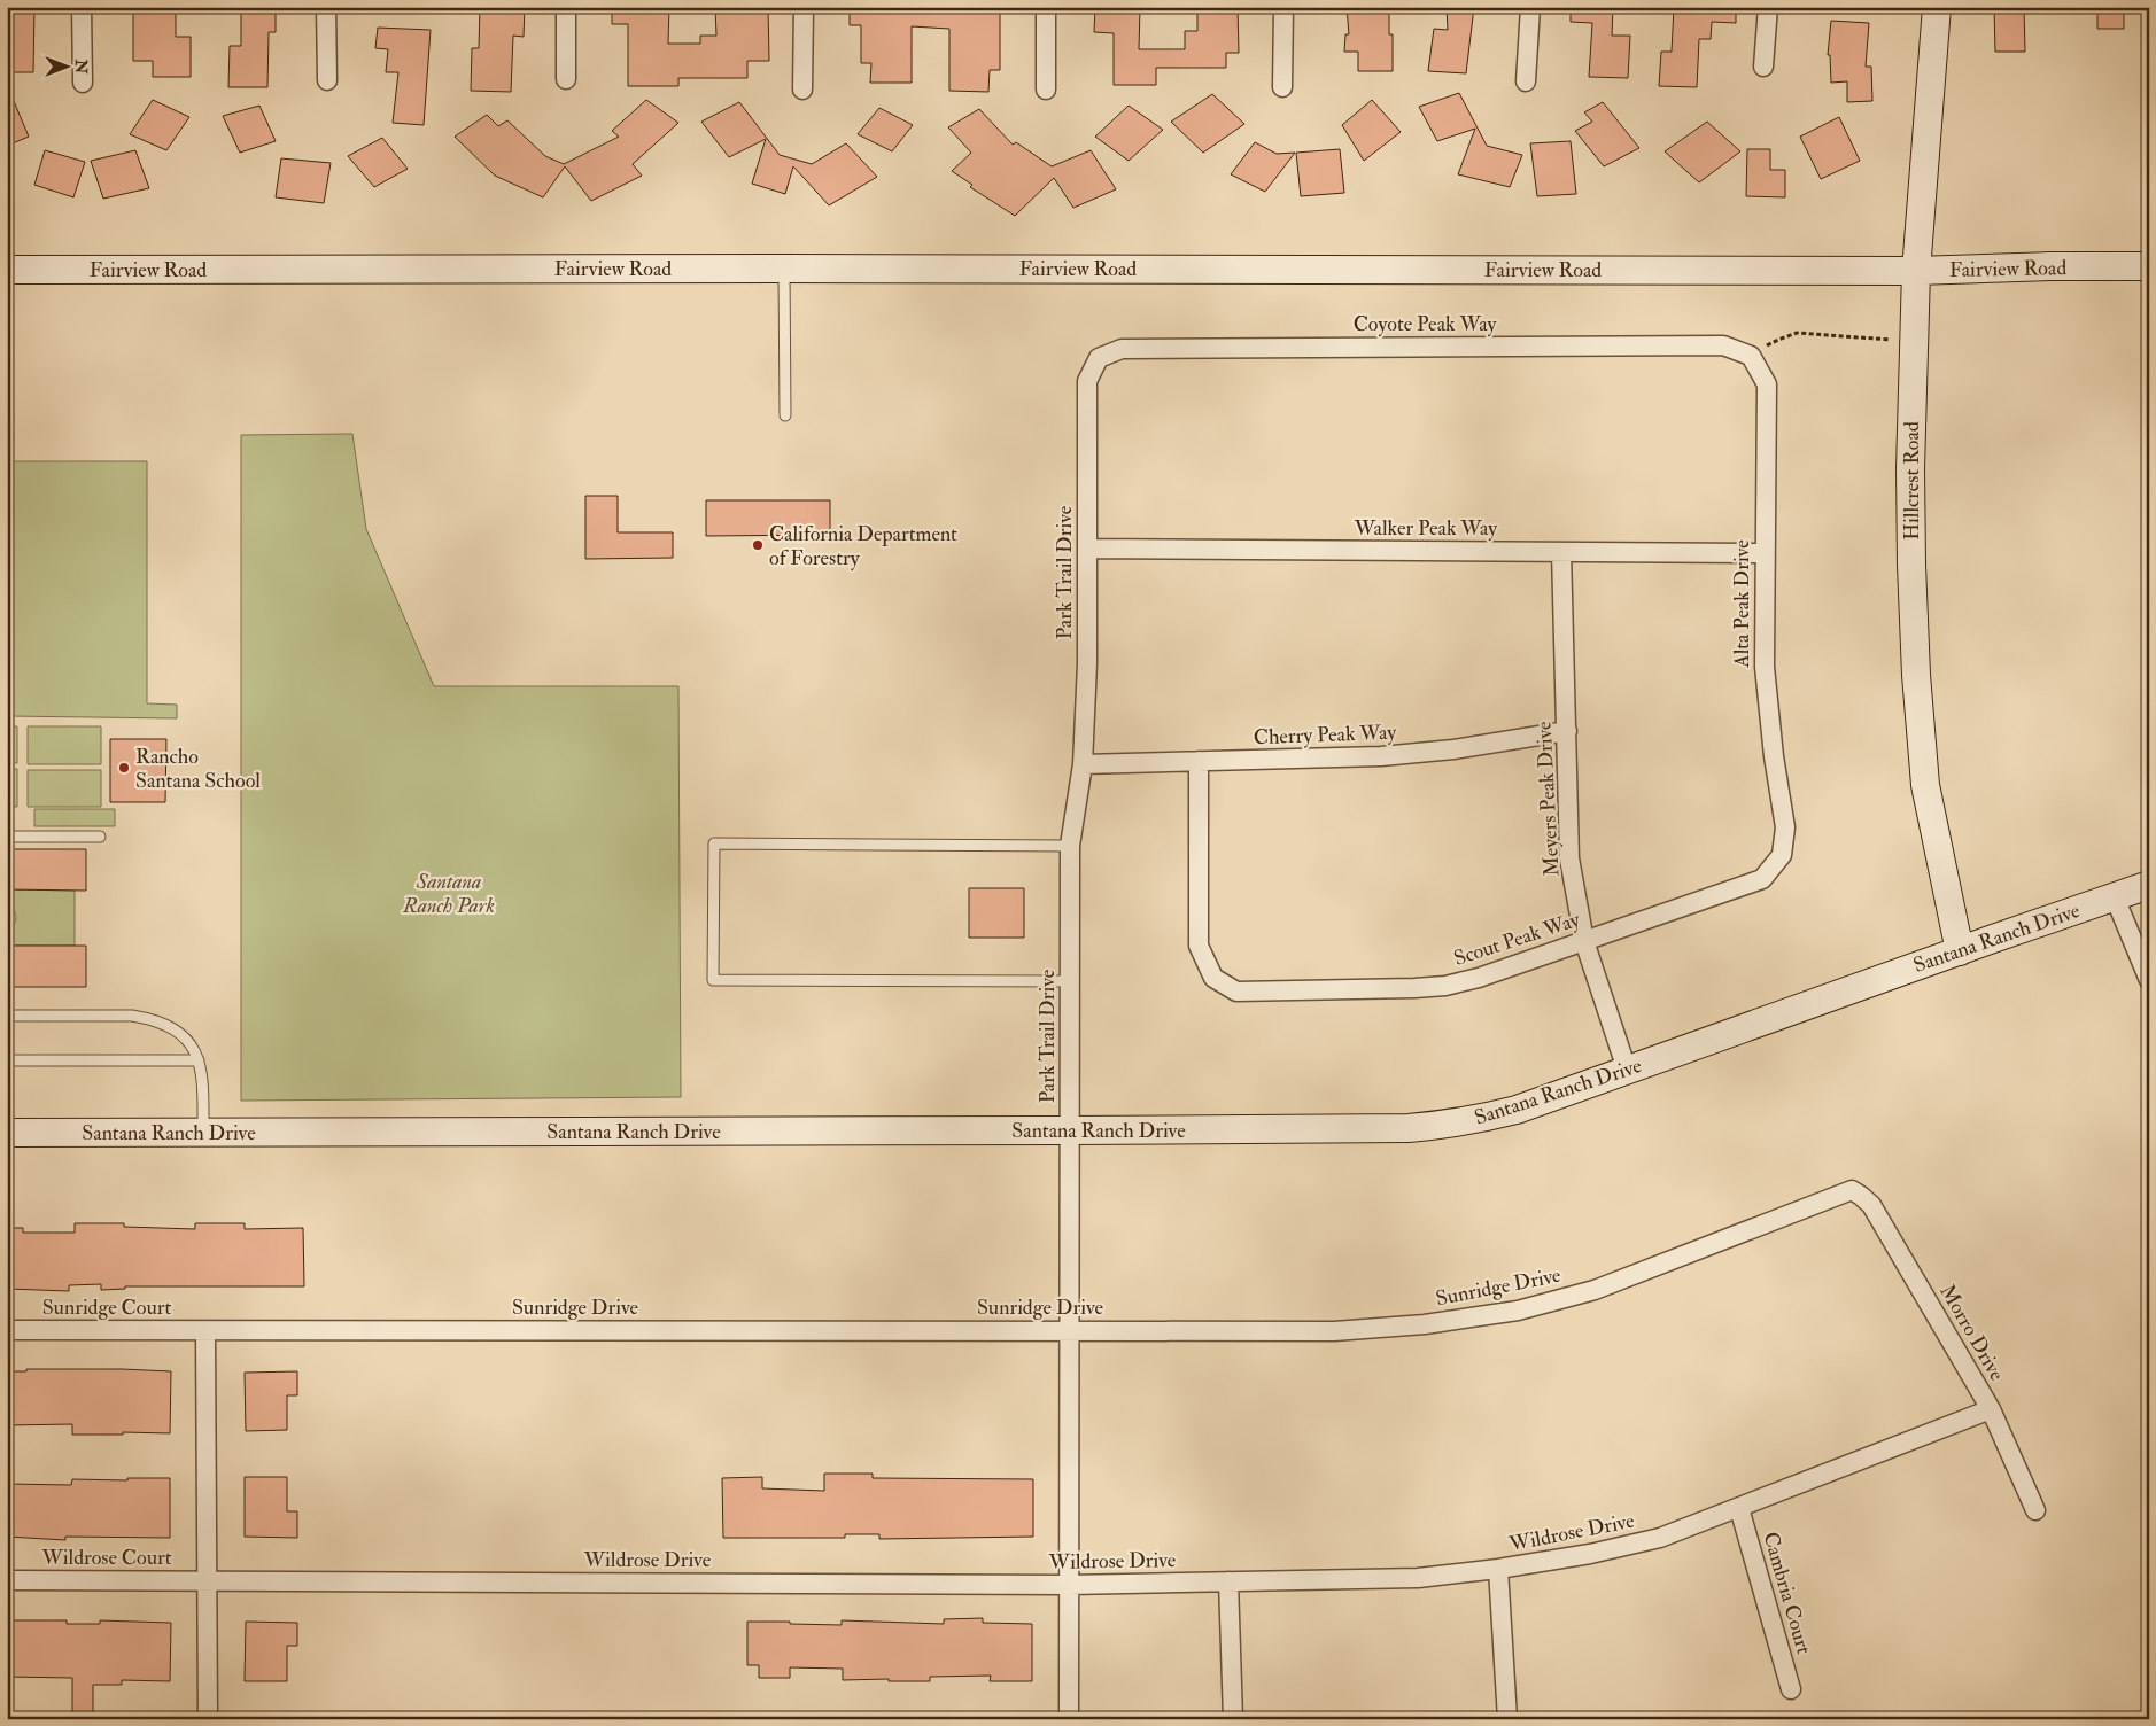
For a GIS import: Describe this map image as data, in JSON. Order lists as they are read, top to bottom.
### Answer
{
  "streets": {
    "street": [
      "Fairview Road",
      "Coyote Peak Way",
      "Hillcrest Road",
      "Walker Peak Way",
      "Park Trail Drive",
      "Alta Peak Drive",
      "Cherry Peak Way",
      "Meyers Peak Drive",
      "Santana Ranch Drive",
      "Scout Peak Way",
      "Sunridge Drive",
      "Sunridge Court",
      "Morro Drive",
      "Wildrose Drive",
      "Wildrose Court",
      "Cambria Court"
    ]
  },
  "crossings": [
    ["Fairview Road", "Hillcrest Road"],
    ["Coyote Peak Way", "Park Trail Drive"],
    ["Coyote Peak Way", "Alta Peak Drive"],
    ["Hillcrest Road", "Santana Ranch Drive"],
    ["Walker Peak Way", "Park Trail Drive"],
    ["Walker Peak Way", "Alta Peak Drive"],
    ["Walker Peak Way", "Meyers Peak Drive"],
    ["Park Trail Drive", "Cherry Peak Way"],
    ["Park Trail Drive", "Santana Ranch Drive"],
    ["Park Trail Drive", "Sunridge Drive"],
    ["Park Trail Drive", "Wildrose Drive"],
    ["Alta Peak Drive", "Scout Peak Way"],
    ["Cherry Peak Way", "Meyers Peak Drive"],
    ["Cherry Peak Way", "Scout Peak Way"],
    ["Meyers Peak Drive", "Santana Ranch Drive"],
    ["Meyers Peak Drive", "Scout Peak Way"],
    ["Sunridge Drive", "Sunridge Court"],
    ["Sunridge Drive", "Morro Drive"],
    ["Morro Drive", "Wildrose Drive"],
    ["Wildrose Drive", "Wildrose Court"],
    ["Wildrose Drive", "Cambria Court"]
  ],
  "parks": ["Santana Ranch Park"],
  "places": ["California Department of Forestry", "Rancho Santana School"],
  "north": "right"
}
